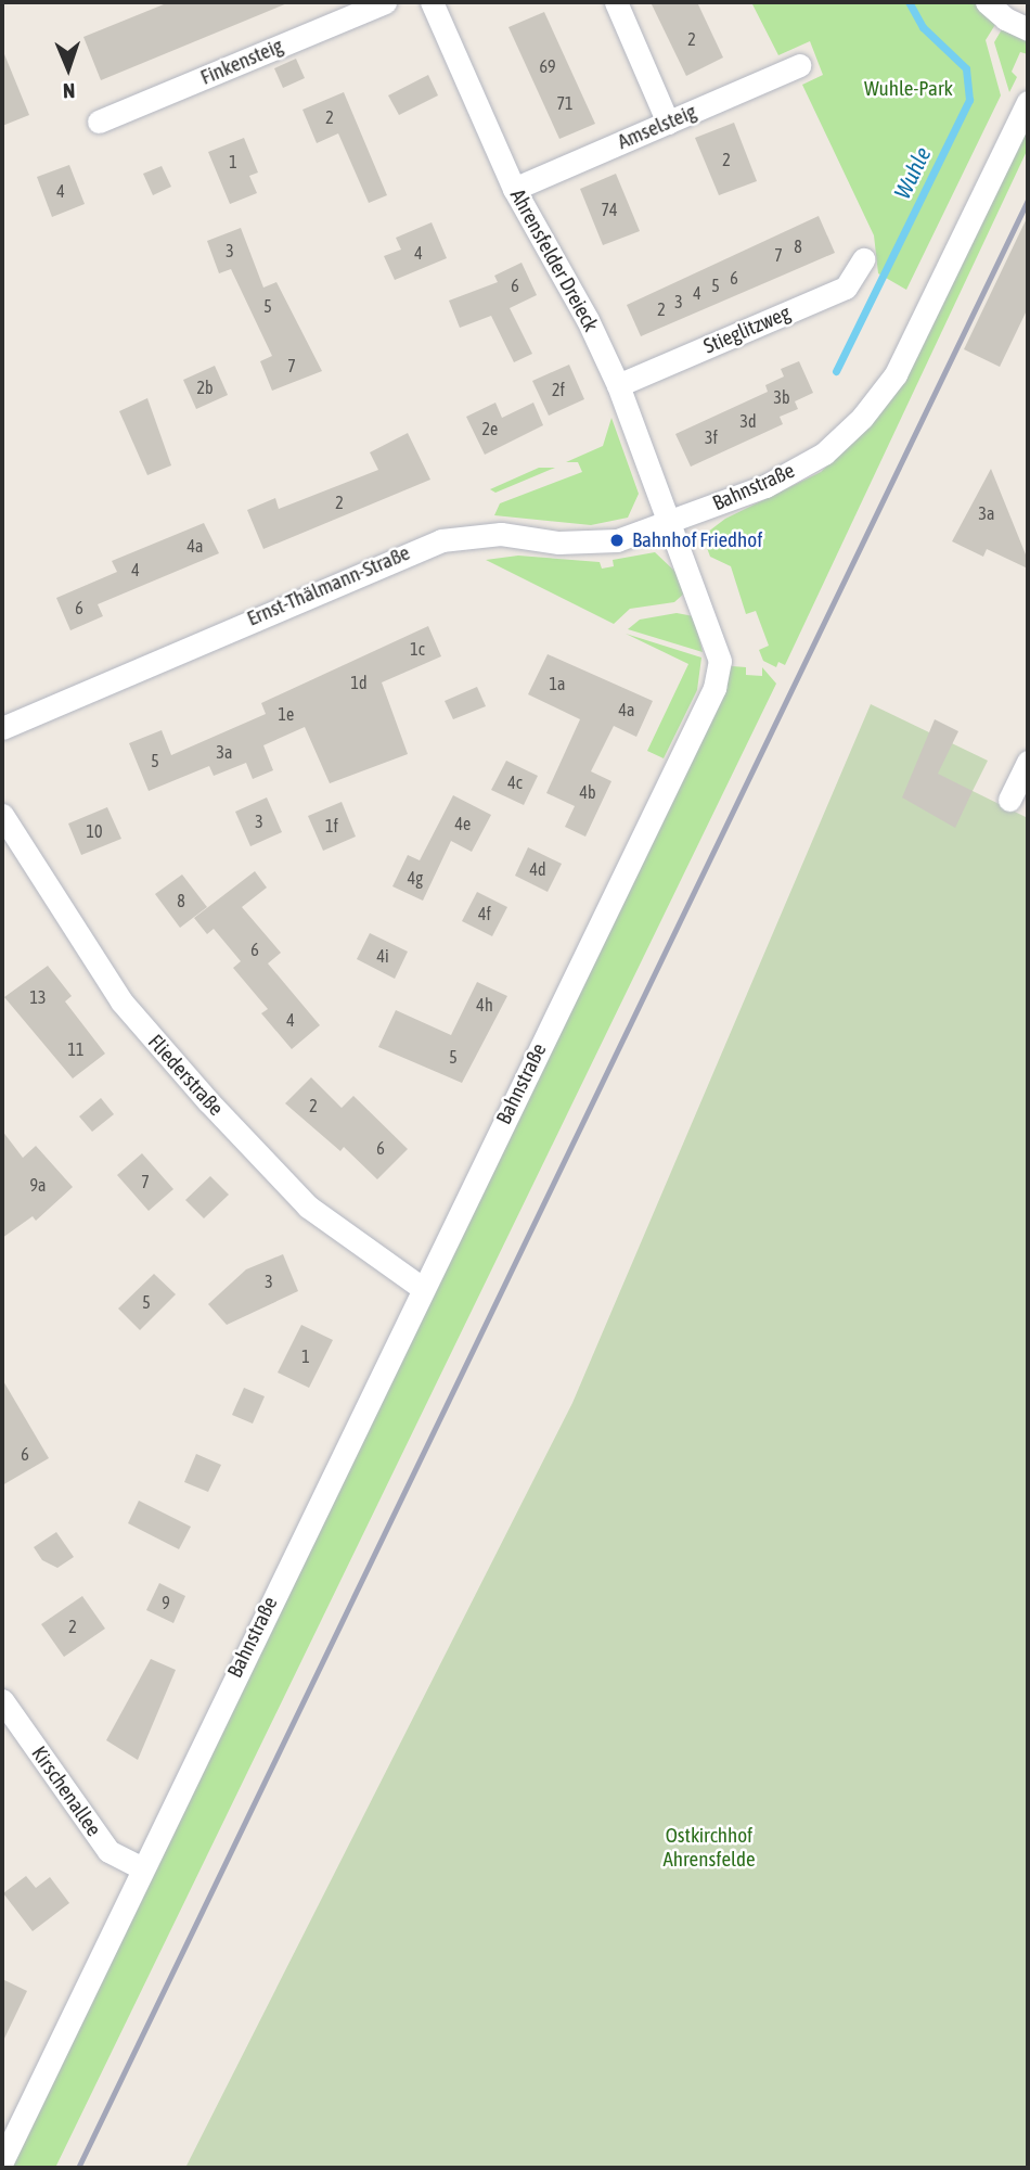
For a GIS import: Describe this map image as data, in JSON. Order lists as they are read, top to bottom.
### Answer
{
  "streets": {
    "street": [
      "Finkensteig",
      "Amselsteig",
      "Ahrensfelder Dreieck",
      "Stieglitzweg",
      "Bahnstraße",
      "Ernst-Thälmann-Straße",
      "Fliederstraße",
      "Kirschenallee"
    ]
  },
  "crossings": [
    ["Amselsteig", "Ahrensfelder Dreieck"],
    ["Ahrensfelder Dreieck", "Stieglitzweg"],
    ["Ahrensfelder Dreieck", "Bahnstraße"],
    ["Ahrensfelder Dreieck", "Ernst-Thälmann-Straße"],
    ["Bahnstraße", "Ernst-Thälmann-Straße"],
    ["Bahnstraße", "Fliederstraße"],
    ["Bahnstraße", "Kirschenallee"]
  ],
  "water": ["Wuhle"],
  "parks": ["Wuhle-Park", "Ostkirchhof Ahrensfelde"],
  "places": ["Bahnhof Friedhof"],
  "house_numbers": [
    "2",
    "69",
    "71",
    "2",
    "2",
    "1",
    "4",
    "74",
    "8",
    "3",
    "4",
    "7",
    "6",
    "6",
    "5",
    "4",
    "3",
    "5",
    "2",
    "7",
    "2b",
    "2f",
    "3b",
    "3d",
    "2e",
    "3f",
    "2",
    "3a",
    "4a",
    "4",
    "6",
    "1c",
    "1d",
    "1a",
    "4a",
    "1e",
    "3a",
    "5",
    "4c",
    "4b",
    "3",
    "4e",
    "1f",
    "10",
    "4d",
    "4g",
    "8",
    "4f",
    "6",
    "4i",
    "13",
    "4h",
    "4",
    "11",
    "5",
    "2",
    "6",
    "7",
    "9a",
    "3",
    "5",
    "1",
    "6",
    "9",
    "2"
  ],
  "north": "bottom"
}
